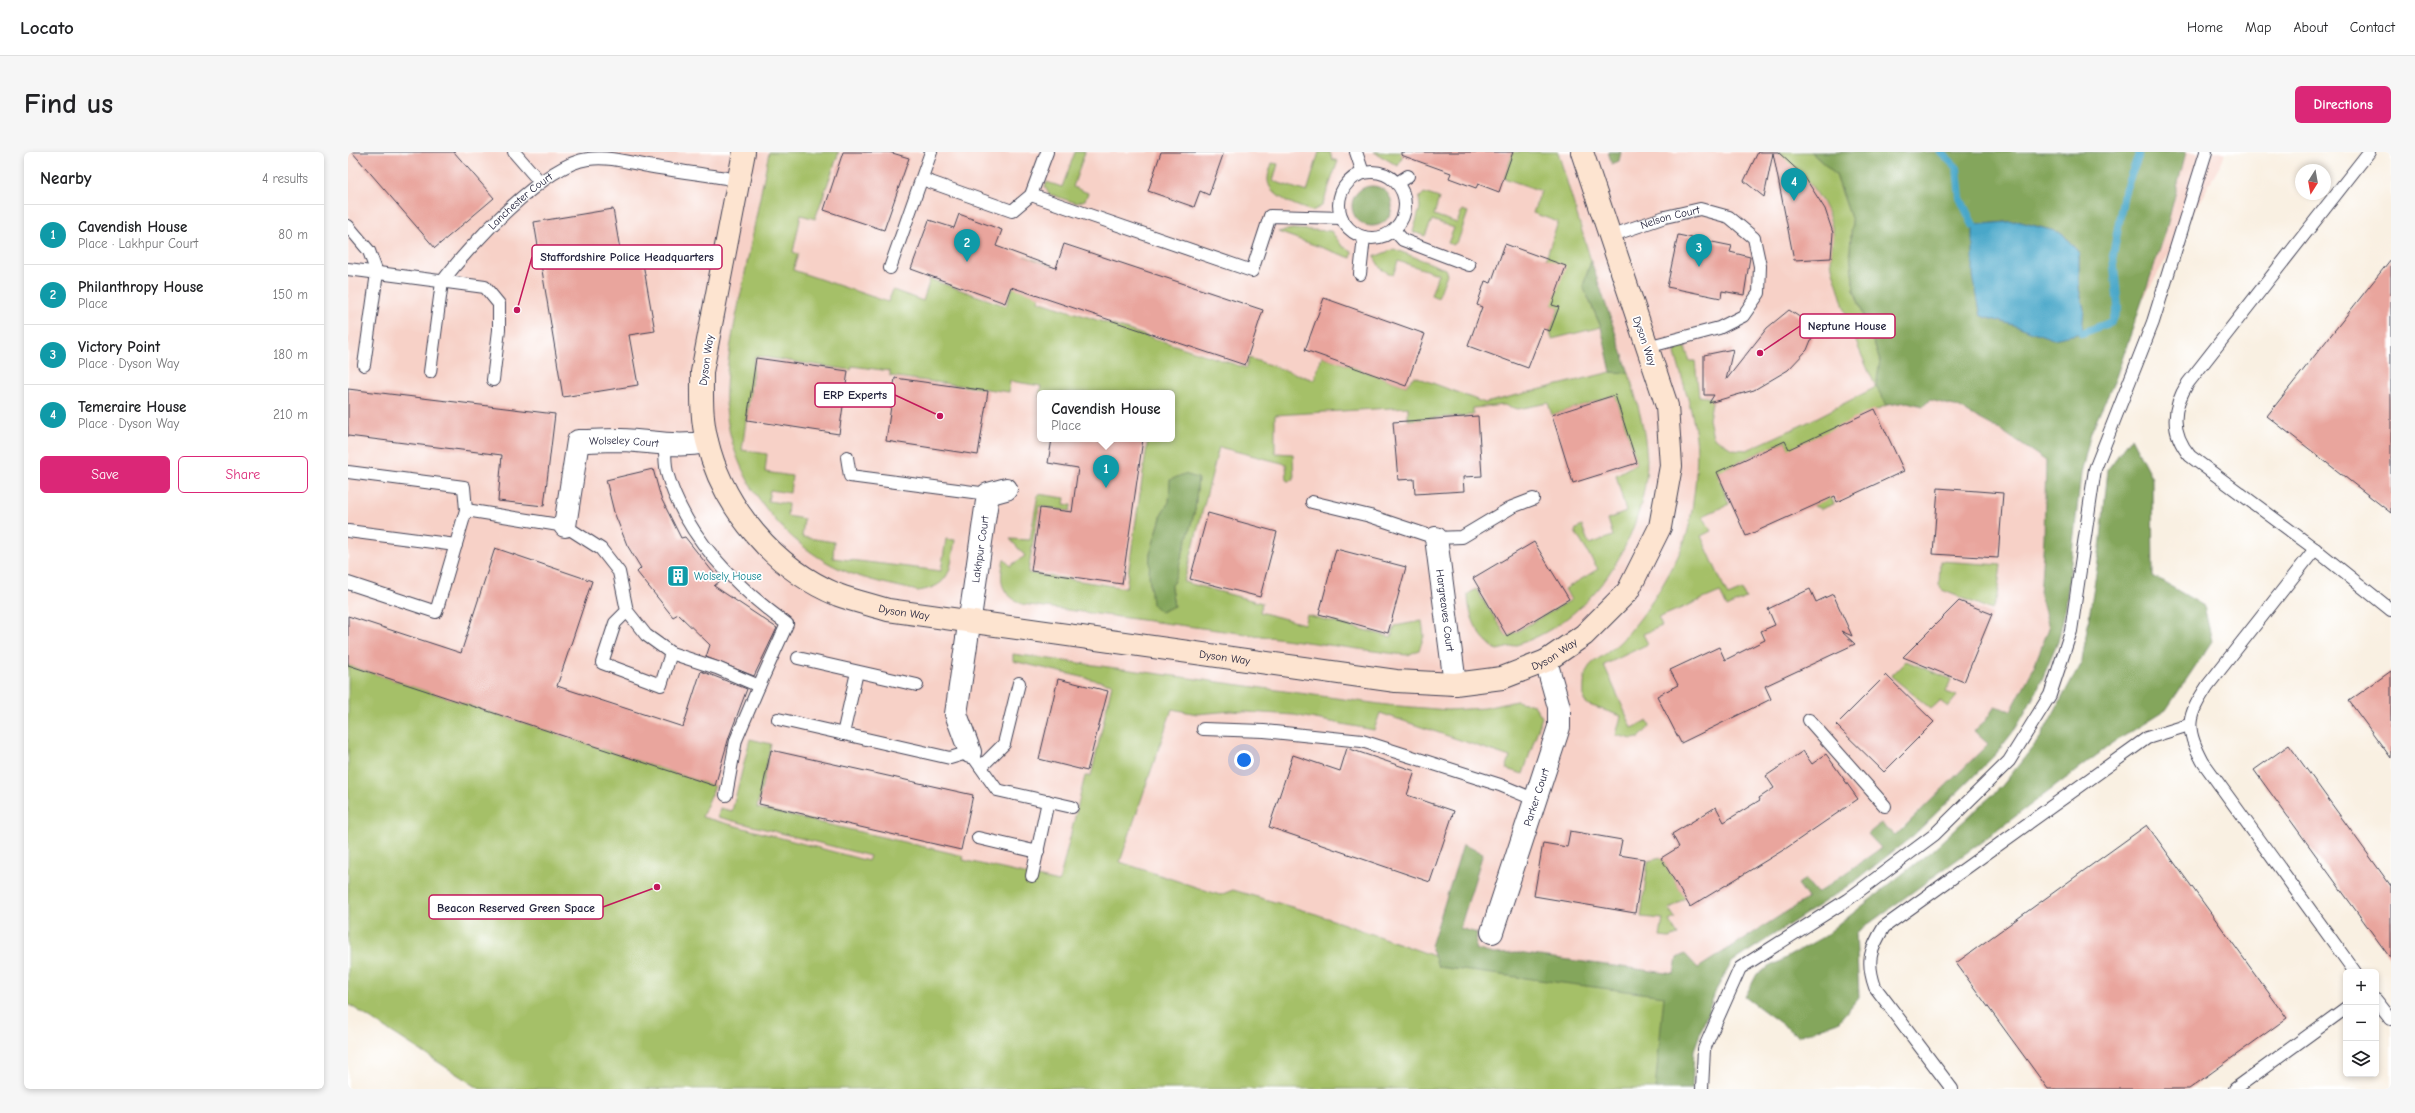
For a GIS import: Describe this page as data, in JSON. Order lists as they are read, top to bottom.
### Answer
{
  "streets": {
    "street": [
      "Dyson Way",
      "Wolseley Court",
      "Lakhpur Court",
      "Hargreaves Court",
      "Parker Court"
    ],
    "lane": ["Lanchester Court", "Nelson Court"]
  },
  "crossings": [
    ["Lanchester Court", "Dyson Way"],
    ["Nelson Court", "Dyson Way"],
    ["Dyson Way", "Wolseley Court"],
    ["Dyson Way", "Lakhpur Court"],
    ["Dyson Way", "Hargreaves Court"],
    ["Dyson Way", "Parker Court"]
  ],
  "places": {
    "other": [
      "Staffordshire Police Headquarters",
      "Neptune House",
      "ERP Experts",
      "Beacon Reserved Green Space"
    ],
    "building": ["Wolsely House"]
  },
  "north": "bottom",
  "page": {
    "header": "Locato",
    "nav": [
      "Home",
      "Map",
      "About",
      "Contact"
    ],
    "buttons": [
      "Directions",
      ["Save", "Share"]
    ],
    "title": "Find us",
    "heading": ["Nearby", "4 results"],
    "pins": [
      "4",
      "2",
      "3",
      "1"
    ],
    "list": [
      {
        "mark": "1",
        "name": "Cavendish House",
        "note": "Place · Lakhpur Court",
        "value": "80 m"
      },
      {
        "mark": "2",
        "name": "Philanthropy House",
        "note": "Place",
        "value": "150 m"
      },
      {
        "mark": "3",
        "name": "Victory Point",
        "note": "Place · Dyson Way",
        "value": "180 m"
      },
      {
        "mark": "4",
        "name": "Temeraire House",
        "note": "Place · Dyson Way",
        "value": "210 m"
      }
    ],
    "popup": ["Cavendish House", "Place"],
    "map_buttons": ["+", "−"]
  }
}
